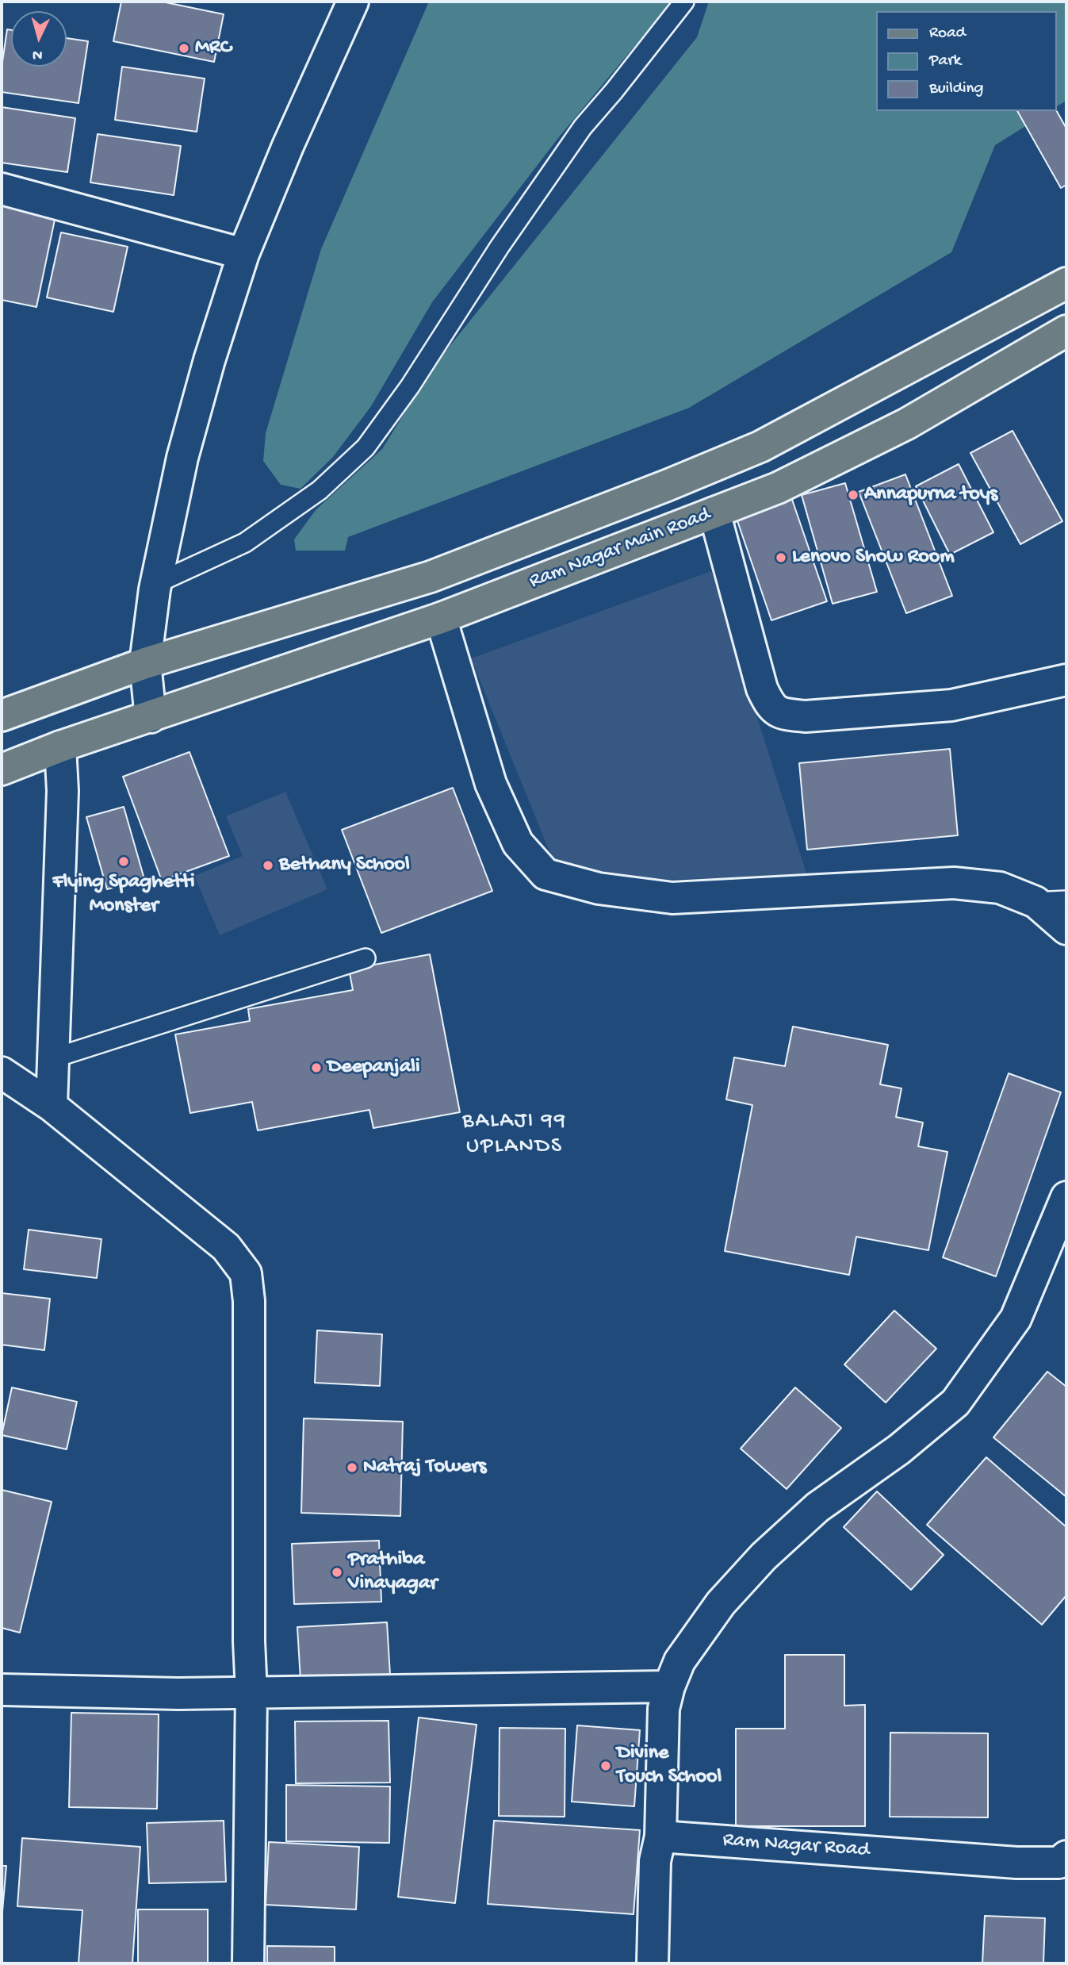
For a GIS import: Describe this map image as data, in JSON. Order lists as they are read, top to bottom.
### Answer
{
  "streets": {
    "main road": ["Ram Nagar Main Road"],
    "street": ["Ram Nagar Road"]
  },
  "districts": ["BALAJI 99 UPLANDS"],
  "places": [
    "MRC",
    "Annapurna toys",
    "Lenovo Show Room",
    "Flying Spaghetti Monster",
    "Bethany School",
    "Deepanjali",
    "Natraj Towers",
    "Prathiba Vinayagar",
    "Divine Touch School"
  ],
  "legend": ["Road", "Park", "Building"],
  "north": "bottom"
}
